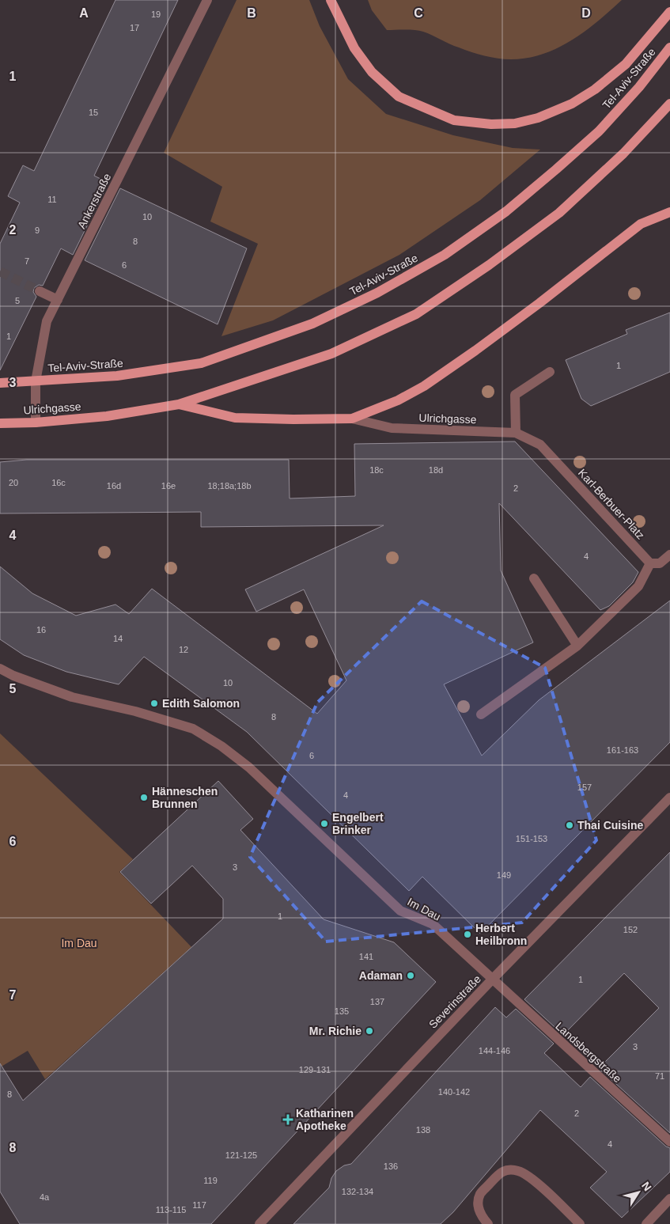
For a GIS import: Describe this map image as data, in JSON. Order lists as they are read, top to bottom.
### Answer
{
  "streets": {
    "main road": ["Tel-Aviv-Straße", "Ulrichgasse"],
    "street": [
      "Ankerstraße",
      "Karl-Berbuer-Platz",
      "Im Dau",
      "Severinstraße",
      "Landsbergstraße"
    ]
  },
  "crossings": [
    ["Tel-Aviv-Straße", "Ankerstraße"],
    ["Ankerstraße", "Ulrichgasse"],
    ["Ulrichgasse", "Karl-Berbuer-Platz"],
    ["Im Dau", "Severinstraße"],
    ["Im Dau", "Landsbergstraße"],
    ["Severinstraße", "Landsbergstraße"]
  ],
  "parks": ["Im Dau"],
  "places": {
    "other": [
      "Edith Salomon",
      "Hänneschen Brunnen",
      "Engelbert Brinker",
      "Thai Cuisine",
      "Herbert Heilbronn",
      "Adaman",
      "Mr. Richie"
    ],
    "health": ["Katharinen Apotheke"]
  },
  "house_numbers": [
    "19",
    "17",
    "15",
    "11",
    "10",
    "9",
    "8",
    "7",
    "6",
    "5",
    "1",
    "1",
    "18c",
    "18d",
    "20",
    "16c",
    "16d",
    "16e",
    "18;18a;18b",
    "2",
    "4",
    "16",
    "14",
    "12",
    "10",
    "8",
    "161-163",
    "6",
    "157",
    "4",
    "151-153",
    "3",
    "149",
    "1",
    "152",
    "141",
    "1",
    "137",
    "135",
    "3",
    "144-146",
    "129-131",
    "71",
    "140-142",
    "8",
    "2",
    "138",
    "4",
    "121-125",
    "136",
    "119",
    "132-134",
    "4a",
    "117",
    "113-115"
  ],
  "north": "top right",
  "grid": {
    "columns": [
      "A",
      "B",
      "C",
      "D"
    ],
    "rows": [
      "1",
      "2",
      "3",
      "4",
      "5",
      "6",
      "7",
      "8"
    ]
  }
}
